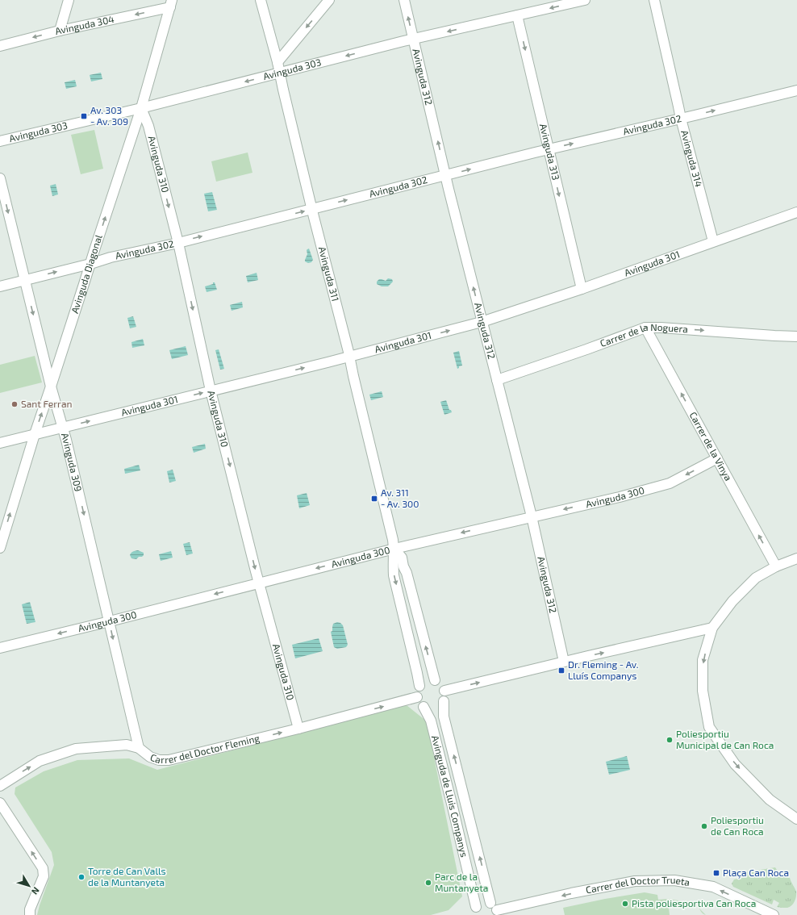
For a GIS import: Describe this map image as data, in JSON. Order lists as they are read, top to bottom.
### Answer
{
  "streets": {
    "street": [
      "Avinguda 304",
      "Avinguda 303",
      "Avinguda 312",
      "Avinguda 302",
      "Avinguda 313",
      "Avinguda 314",
      "Avinguda 310",
      "Avinguda 301",
      "Avinguda Diagonal",
      "Avinguda 311",
      "Carrer de la Noguera",
      "Carrer de la Vinya",
      "Avinguda 309",
      "Avinguda 300",
      "Carrer del Doctor Fleming",
      "Avinguda de Lluis Companys",
      "Carrer del Doctor Trueta"
    ]
  },
  "crossings": [
    ["Avinguda 304", "Avinguda Diagonal"],
    ["Avinguda 303", "Avinguda 312"],
    ["Avinguda 303", "Avinguda 313"],
    ["Avinguda 303", "Avinguda 310"],
    ["Avinguda 303", "Avinguda Diagonal"],
    ["Avinguda 303", "Avinguda 311"],
    ["Avinguda 312", "Avinguda 302"],
    ["Avinguda 312", "Avinguda 301"],
    ["Avinguda 312", "Carrer de la Noguera"],
    ["Avinguda 312", "Avinguda 300"],
    ["Avinguda 302", "Avinguda 313"],
    ["Avinguda 302", "Avinguda 314"],
    ["Avinguda 302", "Avinguda 310"],
    ["Avinguda 302", "Avinguda Diagonal"],
    ["Avinguda 302", "Avinguda 311"],
    ["Avinguda 302", "Avinguda 309"],
    ["Avinguda 313", "Avinguda 301"],
    ["Avinguda 314", "Avinguda 301"],
    ["Avinguda 310", "Avinguda 301"],
    ["Avinguda 310", "Avinguda Diagonal"],
    ["Avinguda 310", "Avinguda 300"],
    ["Avinguda 310", "Carrer del Doctor Fleming"],
    ["Avinguda 301", "Avinguda Diagonal"],
    ["Avinguda 301", "Avinguda 311"],
    ["Avinguda 301", "Avinguda 309"],
    ["Avinguda Diagonal", "Avinguda 309"],
    ["Avinguda 311", "Avinguda 300"],
    ["Carrer de la Noguera", "Carrer de la Vinya"],
    ["Carrer de la Vinya", "Avinguda 300"],
    ["Avinguda 309", "Avinguda 300"],
    ["Avinguda 309", "Carrer del Doctor Fleming"],
    ["Carrer del Doctor Fleming", "Avinguda de Lluis Companys"],
    ["Avinguda de Lluis Companys", "Carrer del Doctor Trueta"]
  ],
  "one_way": [
    "Avinguda 304",
    "Avinguda 303",
    "Avinguda 312",
    "Avinguda 302",
    "Avinguda 313",
    "Avinguda 310",
    "Avinguda 301",
    "Avinguda Diagonal",
    "Carrer de la Noguera",
    "Carrer de la Vinya",
    "Avinguda 309",
    "Avinguda 300",
    "Carrer del Doctor Fleming",
    "Carrer del Doctor Trueta"
  ],
  "places": {
    "transit": [
      "Av. 303 - Av. 309",
      "Av. 311 - Av. 300",
      "Dr. Fleming - Av. Lluís Companys",
      "Plaça Can Roca"
    ],
    "other": [
      "Sant Ferran",
      "Poliesportiu Municipal de Can Roca",
      "Poliesportiu de Can Roca",
      "Torre de Can Valls de la Muntanyeta",
      "Parc de la Muntanyeta",
      "Pista poliesportiva Can Roca"
    ]
  },
  "north": "bottom right"
}
